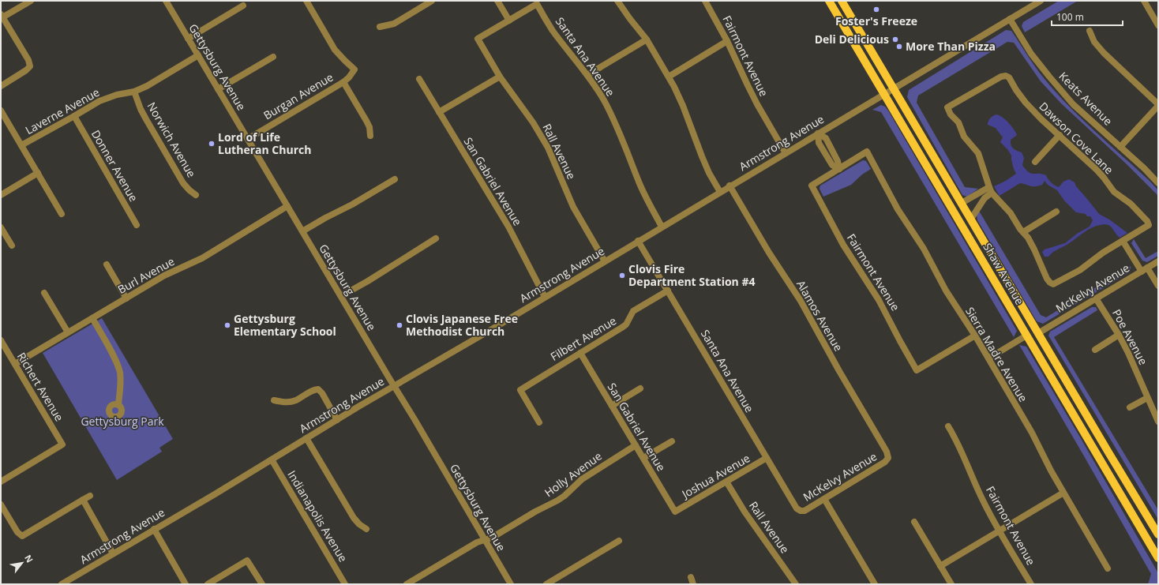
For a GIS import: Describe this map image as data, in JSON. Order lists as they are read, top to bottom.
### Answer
{
  "streets": {
    "main road": ["Shaw Avenue"],
    "street": [
      "Fairmont Avenue",
      "Santa Ana Avenue",
      "Gettysburg Avenue",
      "Burgan Avenue",
      "Keats Avenue",
      "Laverne Avenue",
      "Dawson Cove Lane",
      "Norwich Avenue",
      "Armstrong Avenue",
      "Rall Avenue",
      "Donner Avenue",
      "San Gabriel Avenue",
      "Burl Avenue",
      "McKelvy Avenue",
      "Alamos Avenue",
      "Poe Avenue",
      "Filbert Avenue",
      "Sierra Madre Avenue",
      "Richert Avenue",
      "Holly Avenue",
      "Joshua Avenue",
      "Indianapolis Avenue"
    ]
  },
  "crossings": [
    ["Fairmont Avenue", "Armstrong Avenue"],
    ["Fairmont Avenue", "Sierra Madre Avenue"],
    ["Santa Ana Avenue", "Armstrong Avenue"],
    ["Santa Ana Avenue", "Rall Avenue"],
    ["Santa Ana Avenue", "McKelvy Avenue"],
    ["Santa Ana Avenue", "Filbert Avenue"],
    ["Santa Ana Avenue", "Joshua Avenue"],
    ["Gettysburg Avenue", "Burgan Avenue"],
    ["Gettysburg Avenue", "Laverne Avenue"],
    ["Gettysburg Avenue", "Armstrong Avenue"],
    ["Gettysburg Avenue", "Burl Avenue"],
    ["Gettysburg Avenue", "Holly Avenue"],
    ["Keats Avenue", "Armstrong Avenue"],
    ["Laverne Avenue", "Norwich Avenue"],
    ["Laverne Avenue", "Donner Avenue"],
    ["Armstrong Avenue", "Rall Avenue"],
    ["Armstrong Avenue", "San Gabriel Avenue"],
    ["Armstrong Avenue", "Shaw Avenue"],
    ["Armstrong Avenue", "Alamos Avenue"],
    ["Armstrong Avenue", "Indianapolis Avenue"],
    ["Rall Avenue", "Joshua Avenue"],
    ["San Gabriel Avenue", "Filbert Avenue"],
    ["San Gabriel Avenue", "Holly Avenue"],
    ["San Gabriel Avenue", "Joshua Avenue"],
    ["Shaw Avenue", "McKelvy Avenue"],
    ["Burl Avenue", "Richert Avenue"],
    ["McKelvy Avenue", "Alamos Avenue"],
    ["McKelvy Avenue", "Poe Avenue"]
  ],
  "parks": ["Gettysburg Park"],
  "places": [
    "Foster's Freeze",
    "Deli Delicious",
    "More Than Pizza",
    "Lord of Life Lutheran Church",
    "Clovis Fire Department Station #4",
    "Gettysburg Elementary School",
    "Clovis Japanese Free Methodist Church"
  ],
  "scale_bar": "100 m",
  "north": "top right"
}
